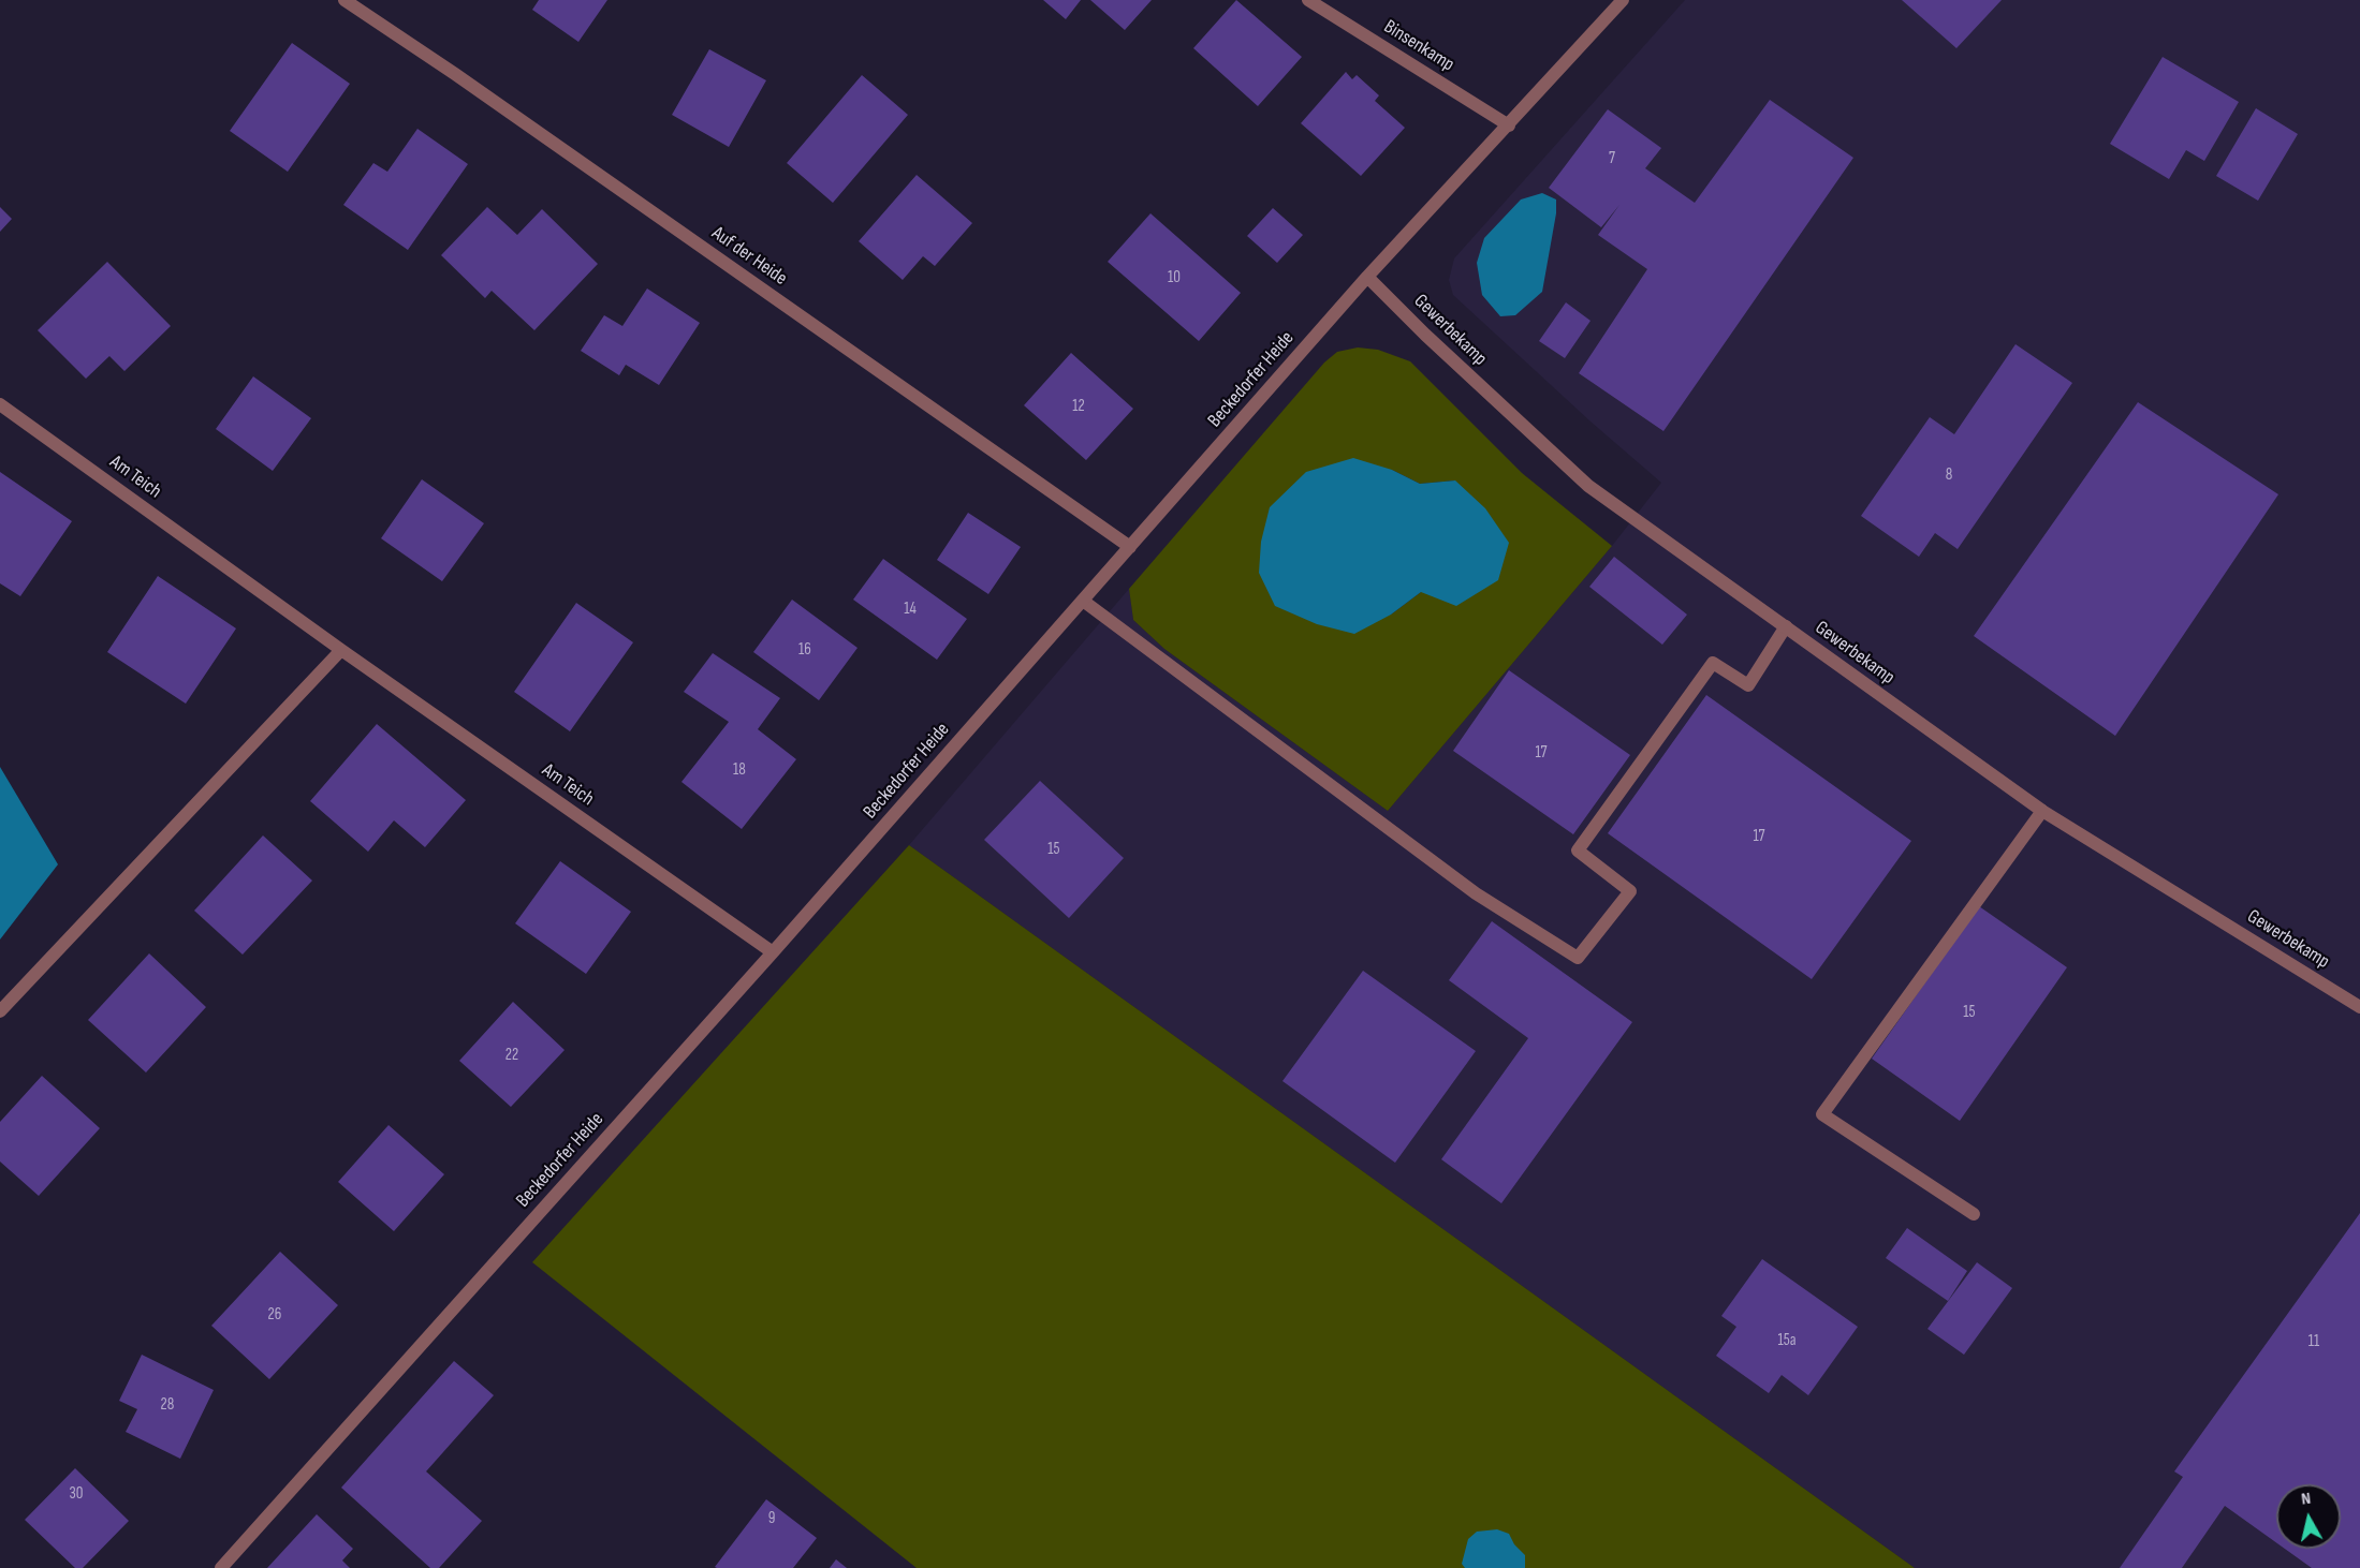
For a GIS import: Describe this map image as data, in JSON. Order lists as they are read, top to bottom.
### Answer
{
  "streets": {
    "street": [
      "Binsenkamp",
      "Auf der Heide",
      "Gewerbekamp",
      "Beckedorfer Heide",
      "Am Teich"
    ]
  },
  "crossings": [
    ["Binsenkamp", "Beckedorfer Heide"],
    ["Auf der Heide", "Beckedorfer Heide"],
    ["Gewerbekamp", "Beckedorfer Heide"],
    ["Beckedorfer Heide", "Am Teich"]
  ],
  "house_numbers": [
    "7",
    "10",
    "12",
    "8",
    "14",
    "16",
    "17",
    "18",
    "17",
    "15",
    "15",
    "22",
    "26",
    "15a",
    "11",
    "28",
    "30",
    "9"
  ],
  "north": "top"
}
